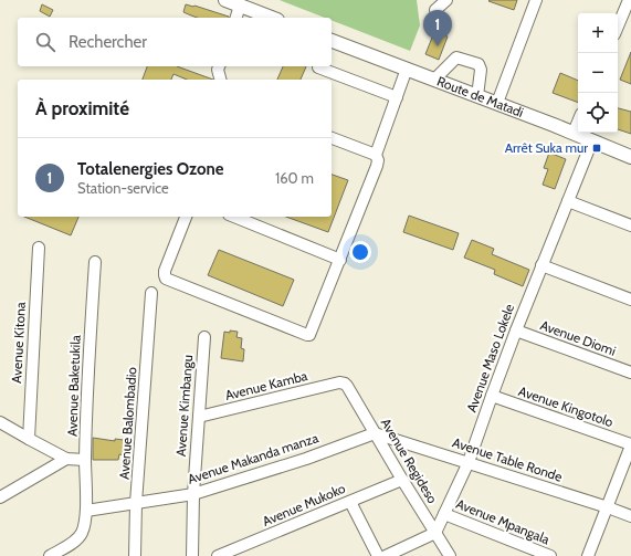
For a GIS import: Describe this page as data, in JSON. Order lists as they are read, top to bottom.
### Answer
{
  "streets": {
    "main road": ["Route de Matadi"],
    "street": [
      "Avenue Diomi",
      "Avenue Kitona",
      "Avenue Maso Lokele",
      "Avenue Baketukila",
      "Avenue Kamba",
      "Avenue Kimbangu",
      "Avenue Kingotolo",
      "Avenue Balombadio",
      "Avenue Makanda manza",
      "Avenue Table Ronde",
      "Avenue Regideso",
      "Avenue Mukoko",
      "Avenue Mpangala"
    ]
  },
  "crossings": [
    ["Route de Matadi", "Avenue Maso Lokele"],
    ["Avenue Diomi", "Avenue Maso Lokele"],
    ["Avenue Maso Lokele", "Avenue Kingotolo"],
    ["Avenue Maso Lokele", "Avenue Table Ronde"],
    ["Avenue Maso Lokele", "Avenue Regideso"],
    ["Avenue Maso Lokele", "Avenue Mpangala"],
    ["Avenue Baketukila", "Avenue Makanda manza"],
    ["Avenue Kamba", "Avenue Kimbangu"],
    ["Avenue Kamba", "Avenue Regideso"],
    ["Avenue Kimbangu", "Avenue Makanda manza"],
    ["Avenue Balombadio", "Avenue Makanda manza"],
    ["Avenue Makanda manza", "Avenue Table Ronde"],
    ["Avenue Makanda manza", "Avenue Regideso"],
    ["Avenue Table Ronde", "Avenue Regideso"],
    ["Avenue Regideso", "Avenue Mukoko"]
  ],
  "places": {
    "transit": ["Arrêt Suka mur"]
  },
  "page": {
    "pins": "1",
    "map_buttons": ["+", "−"],
    "search": "Rechercher",
    "heading": "À proximité",
    "list": [
      {
        "mark": "1",
        "name": "Totalenergies Ozone",
        "note": "Station-service",
        "value": "160 m"
      }
    ]
  }
}
